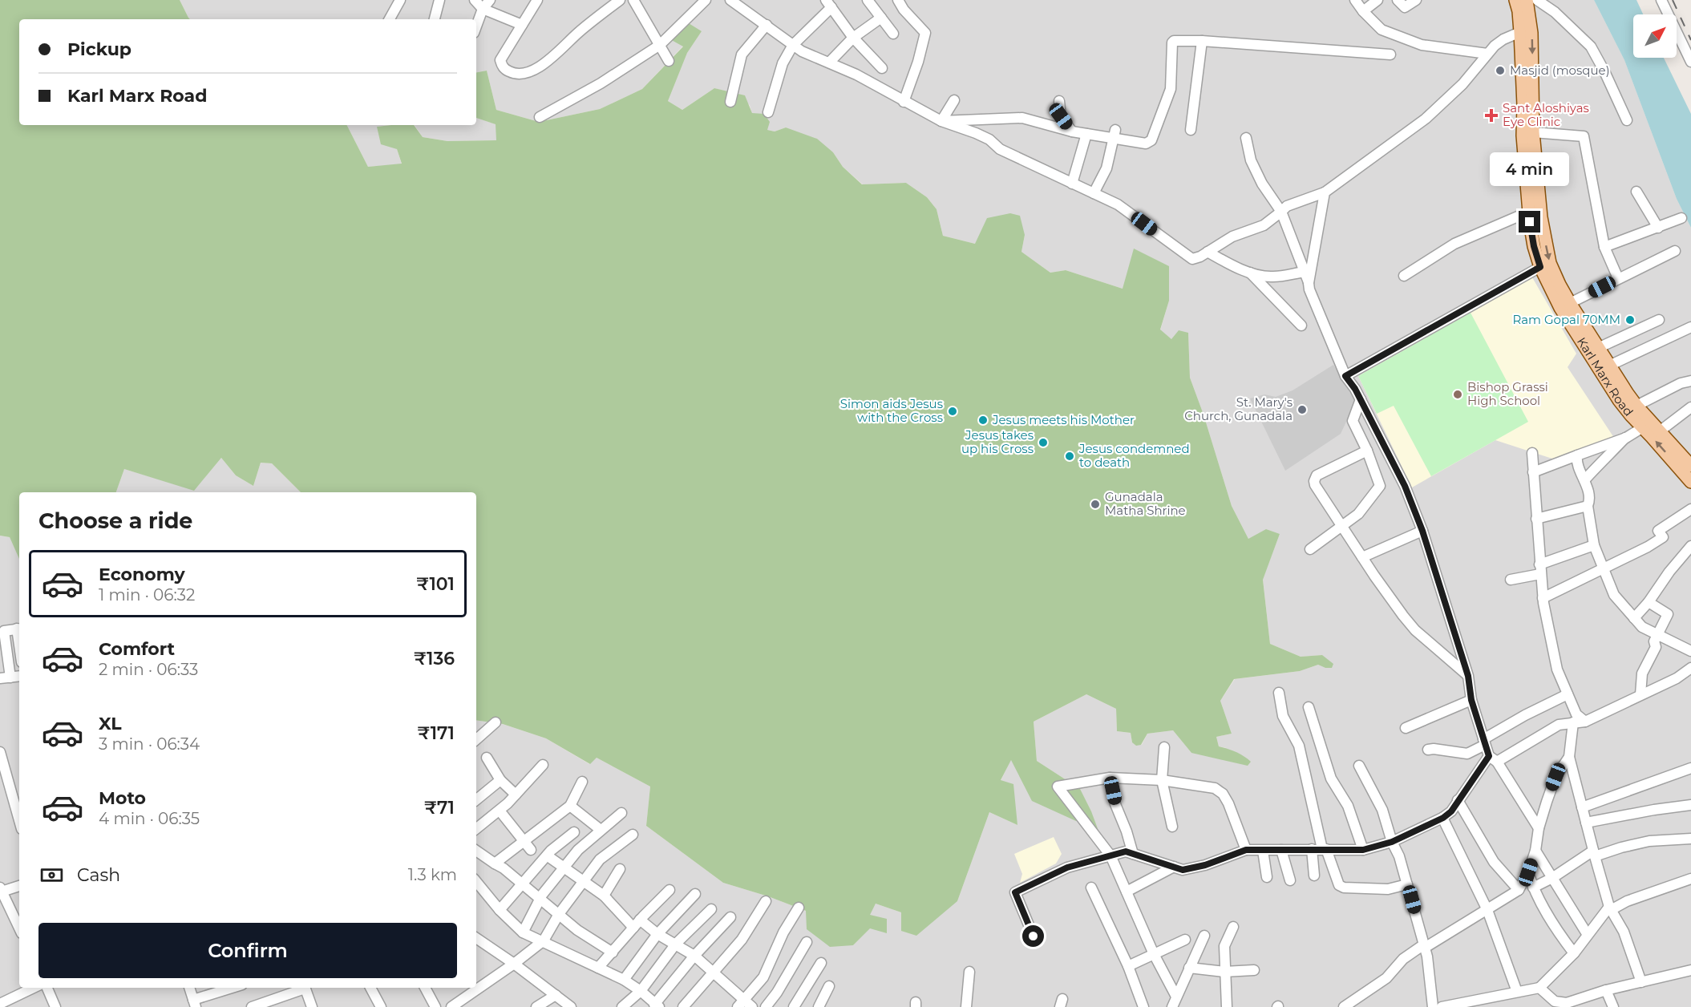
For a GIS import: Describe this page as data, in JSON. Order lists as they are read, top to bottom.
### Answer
{
  "streets": {
    "main road": ["Karl Marx Road"]
  },
  "places": {
    "other": [
      "Masjid (mosque)",
      "Ram Gopal 70MM",
      "Bishop Grassi High School",
      "St. Mary's Church, Gunadala",
      "Simon aids Jesus with the Cross",
      "Jesus meets his Mother",
      "Jesus takes up his Cross",
      "Jesus condemned to death",
      "Gunadala Matha Shrine"
    ],
    "health": ["Sant Aloshiyas Eye Clinic"]
  },
  "north": "top right",
  "page": {
    "banner": ["Pickup", "Karl Marx Road"],
    "bubble": "4 min",
    "heading": "Choose a ride",
    "list": [
      {
        "name": "Economy",
        "note": "1 min · 06:32",
        "value": "₹101"
      },
      {
        "name": "Comfort",
        "note": "2 min · 06:33",
        "value": "₹136"
      },
      {
        "name": "XL",
        "note": "3 min · 06:34",
        "value": "₹171"
      },
      {
        "name": "Moto",
        "note": "4 min · 06:35",
        "value": "₹71"
      }
    ],
    "pay": ["Cash", "1.3 km"],
    "buttons": "Confirm"
  }
}
